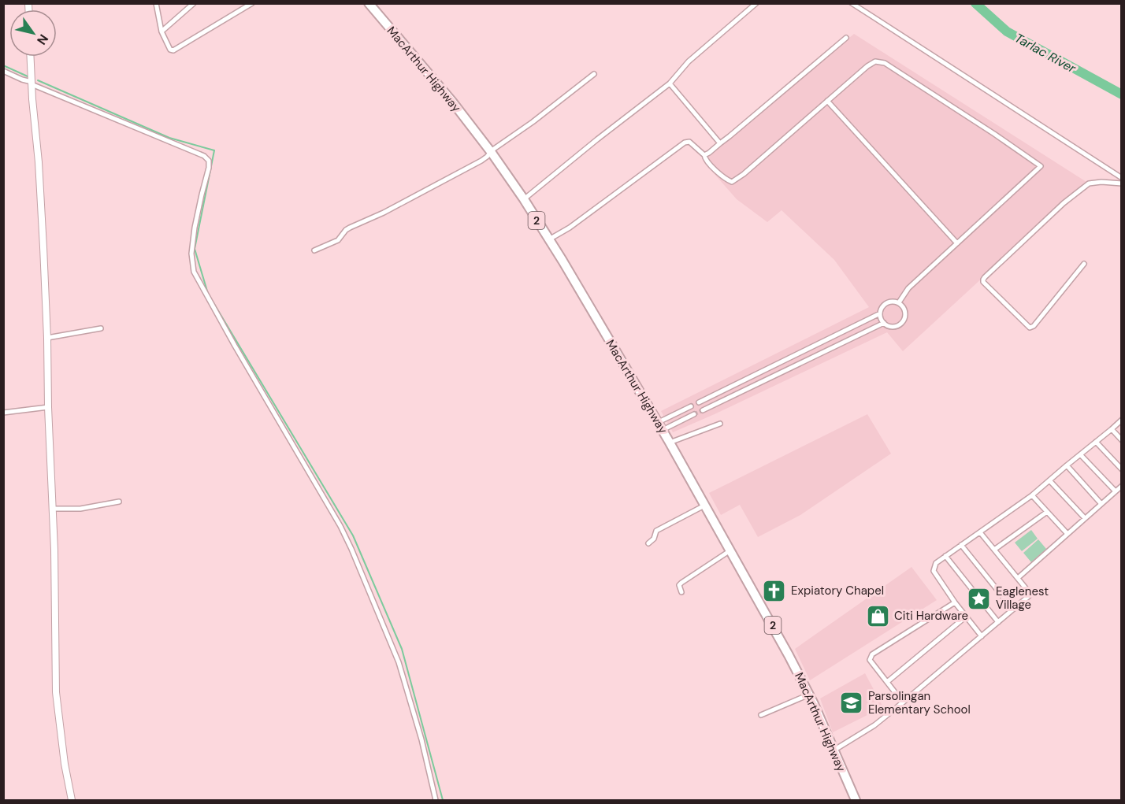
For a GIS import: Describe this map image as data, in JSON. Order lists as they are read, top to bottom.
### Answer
{
  "streets": {
    "highway": ["MacArthur Highway", "2"]
  },
  "water": ["Tarlac River"],
  "places": {
    "church": ["Expiatory Chapel"],
    "place": ["Eaglenest Village"],
    "shop": ["Citi Hardware"],
    "school or university": ["Parsolingan Elementary School"]
  },
  "north": "bottom right"
}
